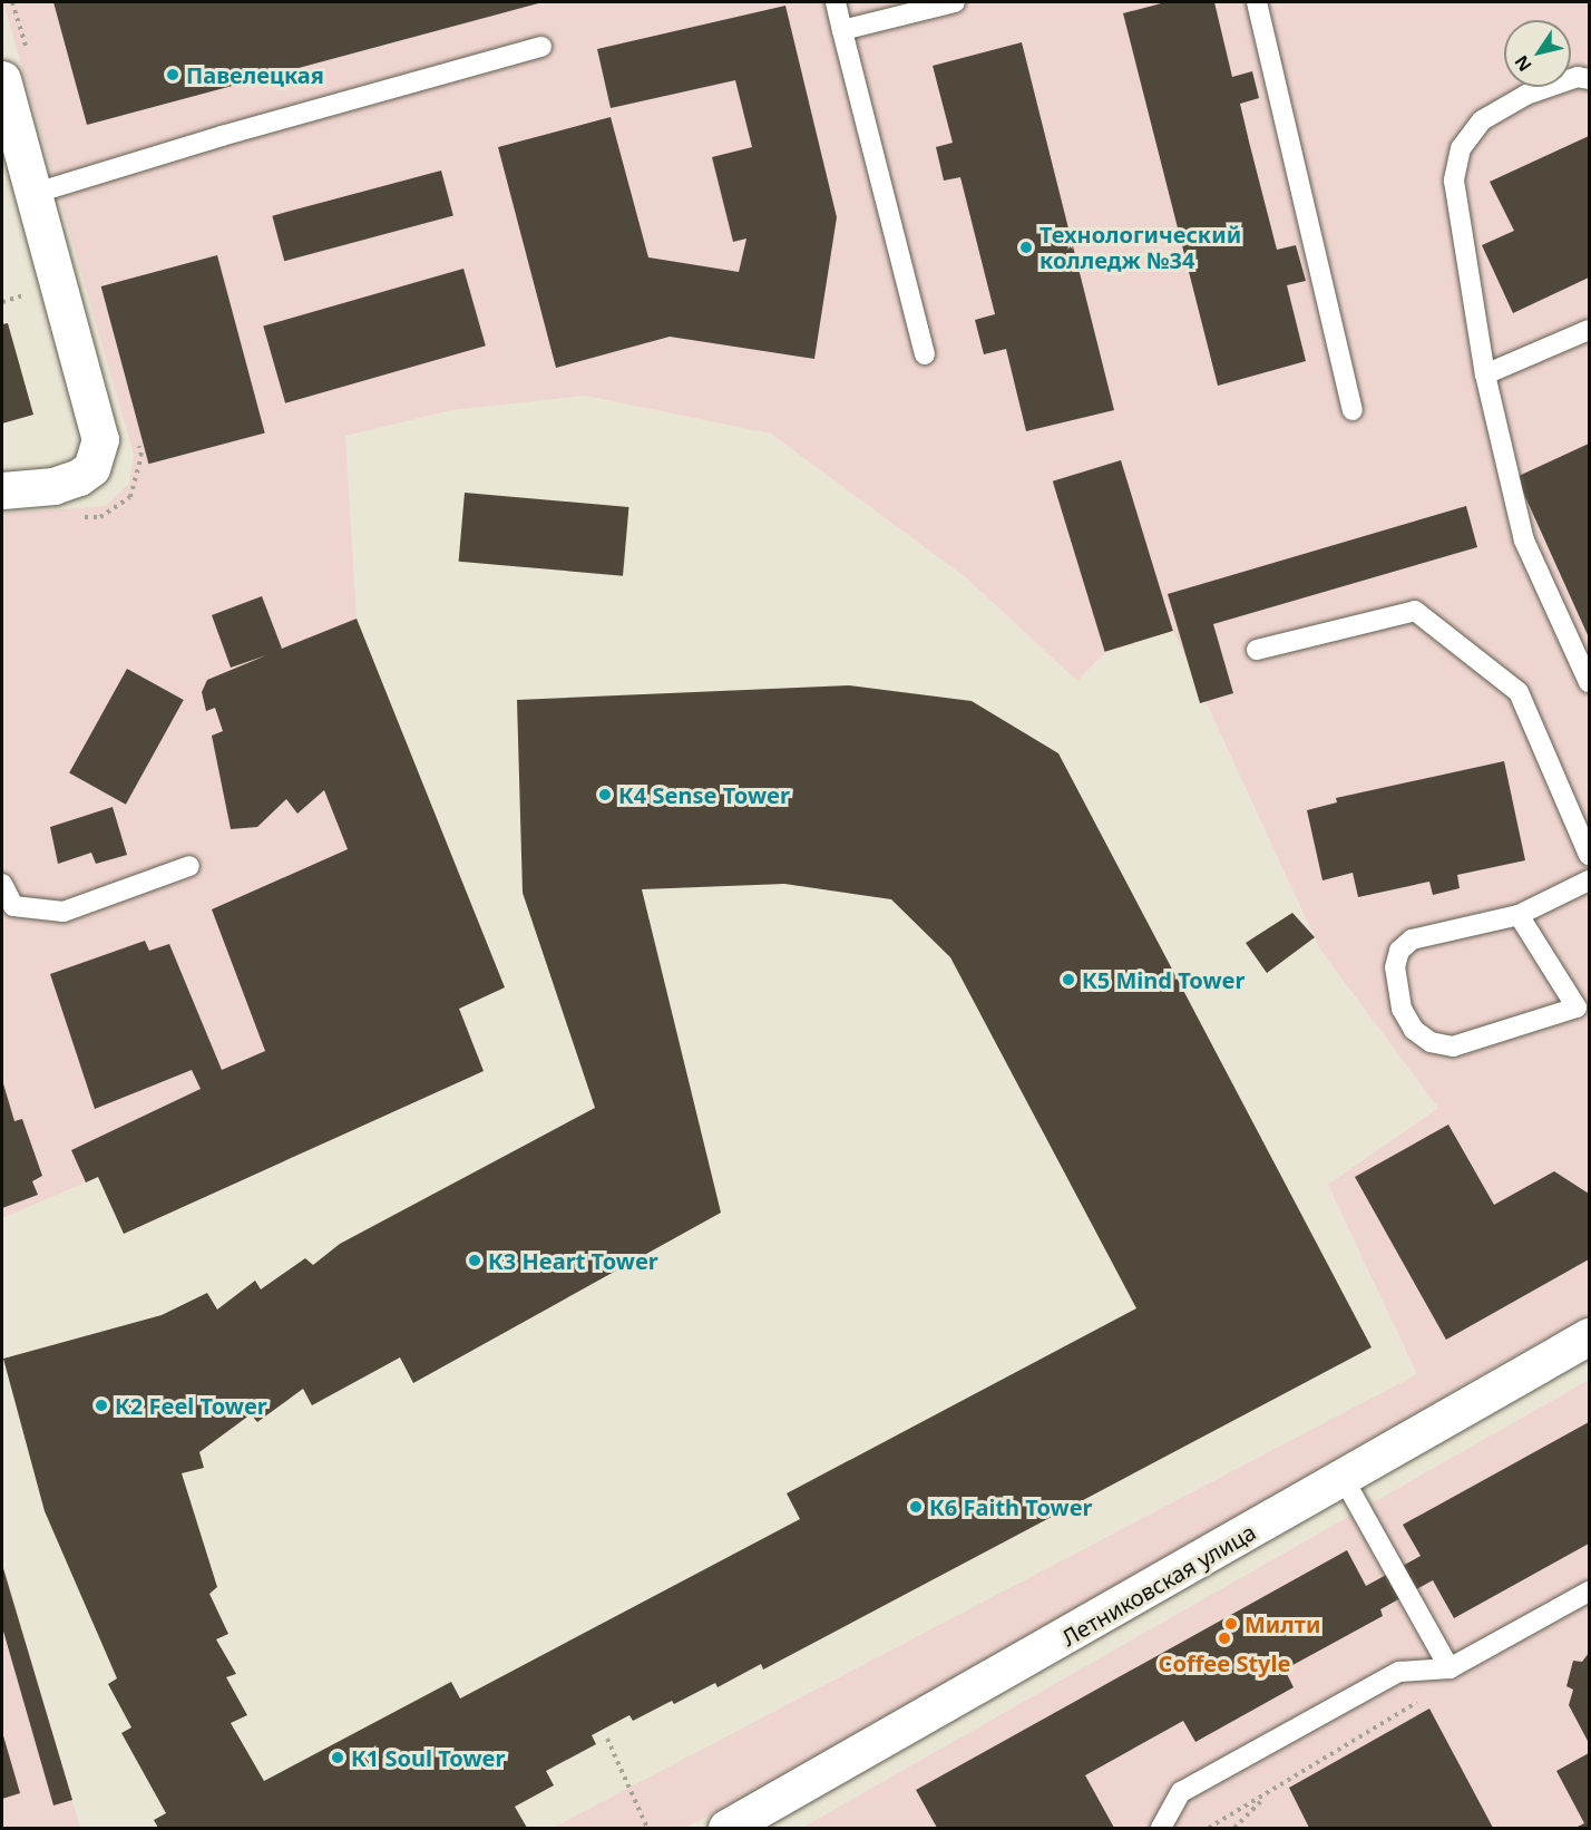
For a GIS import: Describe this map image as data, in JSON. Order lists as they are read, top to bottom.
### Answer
{
  "streets": {
    "street": ["Летниковская улица"]
  },
  "places": [
    "Павелецкая",
    "Технологический колледж №34",
    "К4 Sense Tower",
    "К5 Mind Tower",
    "К3 Heart Tower",
    "К2 Feel Tower",
    "К6 Faith Tower",
    "Милти",
    "Coffee Style",
    "К1 Soul Tower"
  ],
  "north": "bottom left"
}
